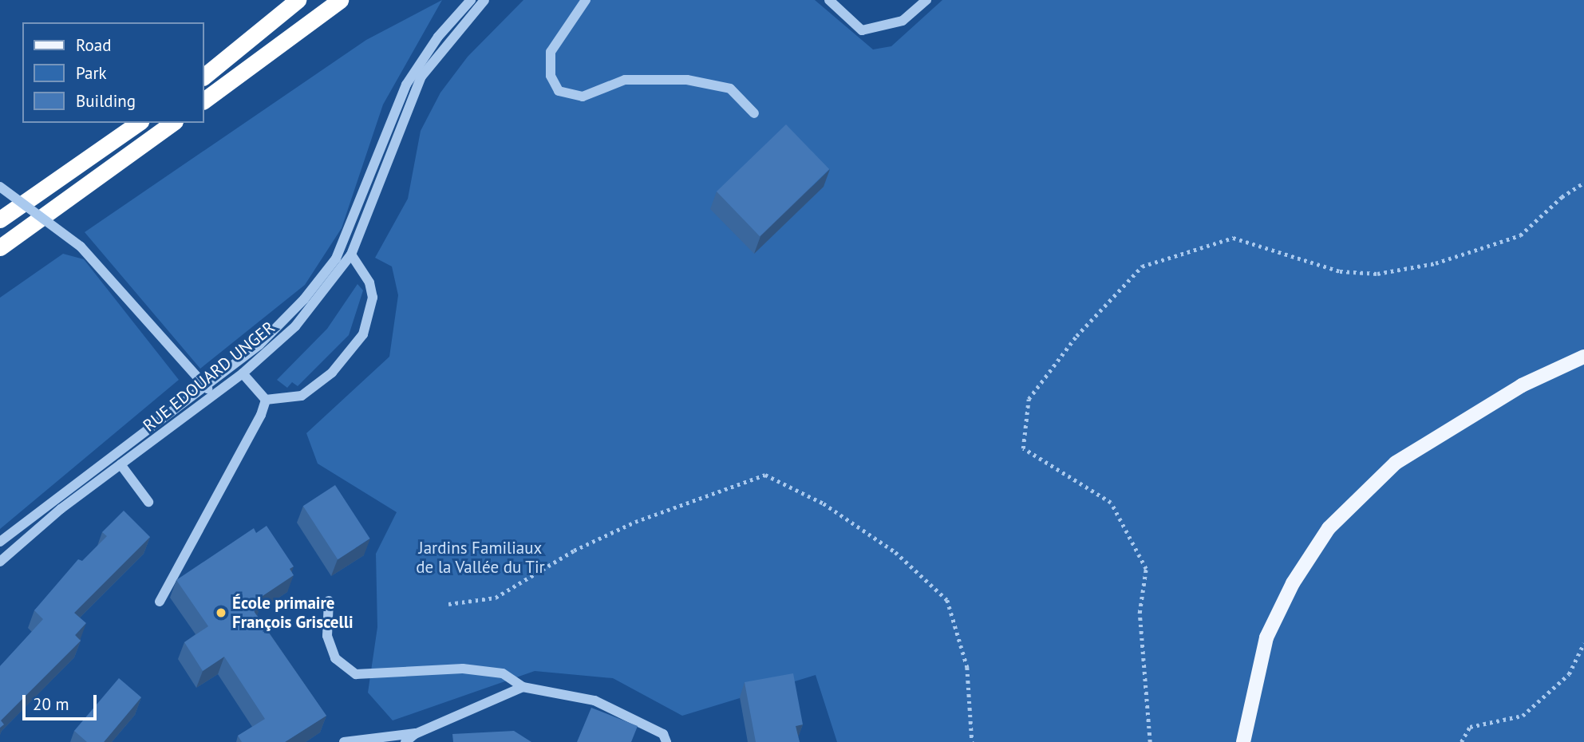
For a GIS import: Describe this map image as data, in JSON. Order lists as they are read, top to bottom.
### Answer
{
  "streets": {
    "street": ["RUE EDOUARD UNGER"]
  },
  "parks": ["Jardins Familiaux de la Vallée du Tir"],
  "places": ["École primaire François Griscelli"],
  "legend": ["Road", "Park", "Building"],
  "scale_bar": "20 m"
}
